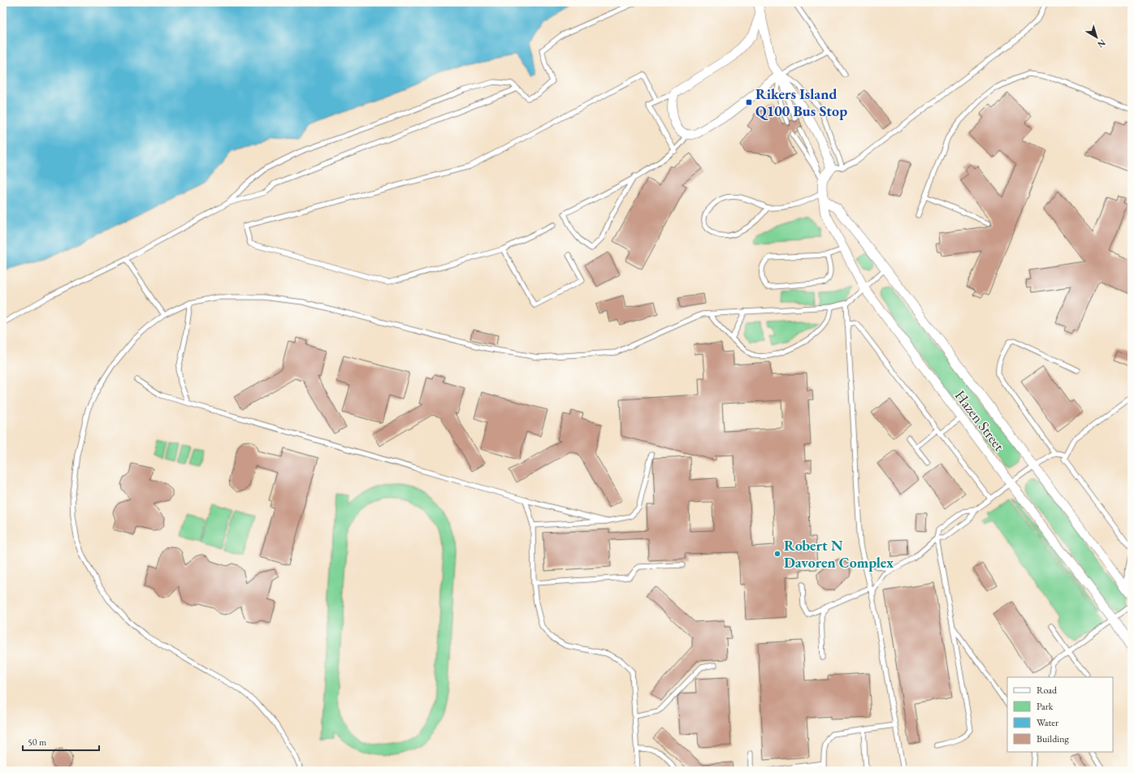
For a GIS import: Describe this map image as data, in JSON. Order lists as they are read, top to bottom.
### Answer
{
  "streets": {
    "street": ["Hazen Street"]
  },
  "places": {
    "transit": ["Rikers Island Q100 Bus Stop"],
    "other": ["Robert N Davoren Complex"]
  },
  "legend": [
    "Road",
    "Park",
    "Water",
    "Building"
  ],
  "scale_bar": "50 m",
  "north": "bottom right"
}
